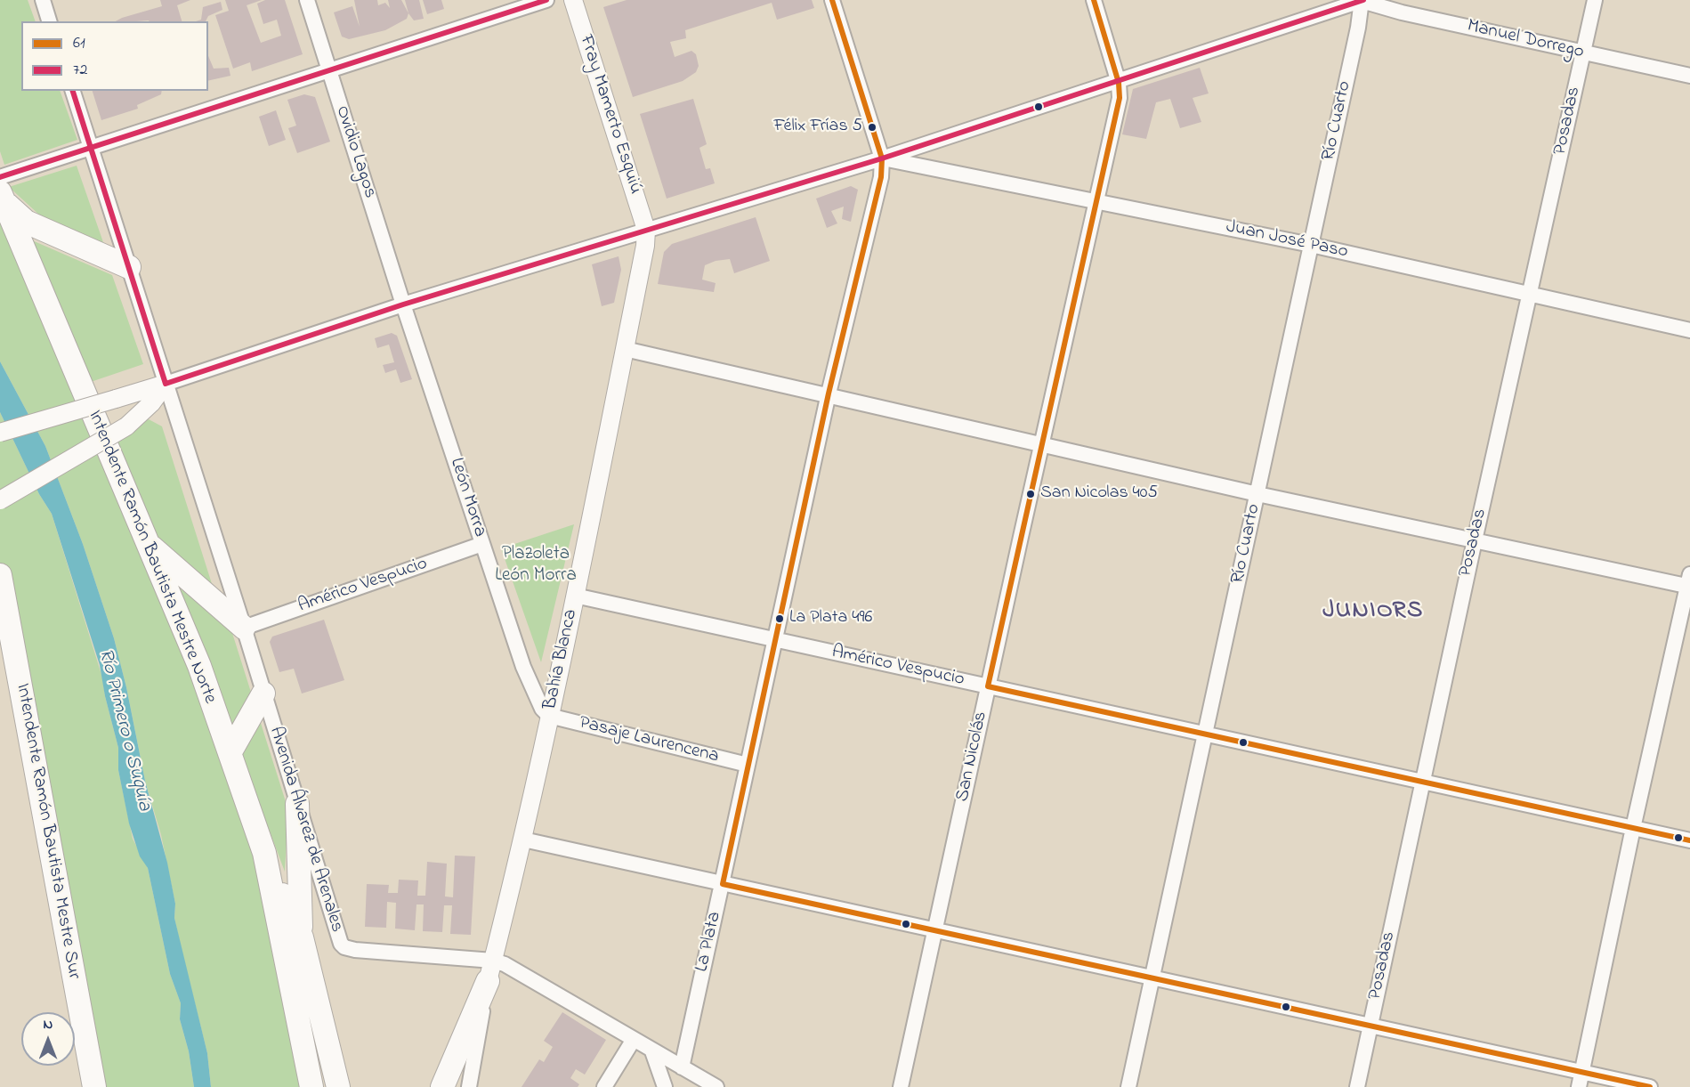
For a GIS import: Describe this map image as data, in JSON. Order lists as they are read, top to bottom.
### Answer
{
  "streets": {
    "main road": ["Intendente Ramón Bautista Mestre Norte", "Intendente Ramón Bautista Mestre Sur"],
    "street": [
      "Manuel Dorrego",
      "Fray Mamerto Esquiú",
      "Río Cuarto",
      "Posadas",
      "Ovidio Lagos",
      "Juan José Paso",
      "León Morra",
      "Américo Vespucio",
      "Bahía Blanca",
      "Pasaje Laurencena",
      "San Nicolás",
      "Avenida Álvarez de Arenales",
      "La Plata"
    ]
  },
  "crossings": [
    ["Manuel Dorrego", "Río Cuarto"],
    ["Manuel Dorrego", "Posadas"],
    ["Fray Mamerto Esquiú", "Bahía Blanca"],
    ["Río Cuarto", "Juan José Paso"],
    ["Río Cuarto", "Américo Vespucio"],
    ["Posadas", "Juan José Paso"],
    ["Posadas", "Américo Vespucio"],
    ["Ovidio Lagos", "León Morra"],
    ["Juan José Paso", "San Nicolás"],
    ["Juan José Paso", "La Plata"],
    ["León Morra", "Américo Vespucio"],
    ["León Morra", "Bahía Blanca"],
    ["León Morra", "Pasaje Laurencena"],
    ["Américo Vespucio", "Bahía Blanca"],
    ["Américo Vespucio", "San Nicolás"],
    ["Américo Vespucio", "Avenida Álvarez de Arenales"],
    ["Américo Vespucio", "La Plata"],
    ["Bahía Blanca", "Pasaje Laurencena"],
    ["Bahía Blanca", "Avenida Álvarez de Arenales"],
    ["Pasaje Laurencena", "La Plata"],
    ["Avenida Álvarez de Arenales", "La Plata"]
  ],
  "districts": ["JUNIORS"],
  "water": ["Río Primero o Suquía"],
  "parks": ["Plazoleta León Morra"],
  "places": ["Félix Frías 5", "San Nicolas 405", "La Plata 496"],
  "lines": ["transit line 61", "transit line 72"],
  "legend": ["61", "72"],
  "north": "top"
}
